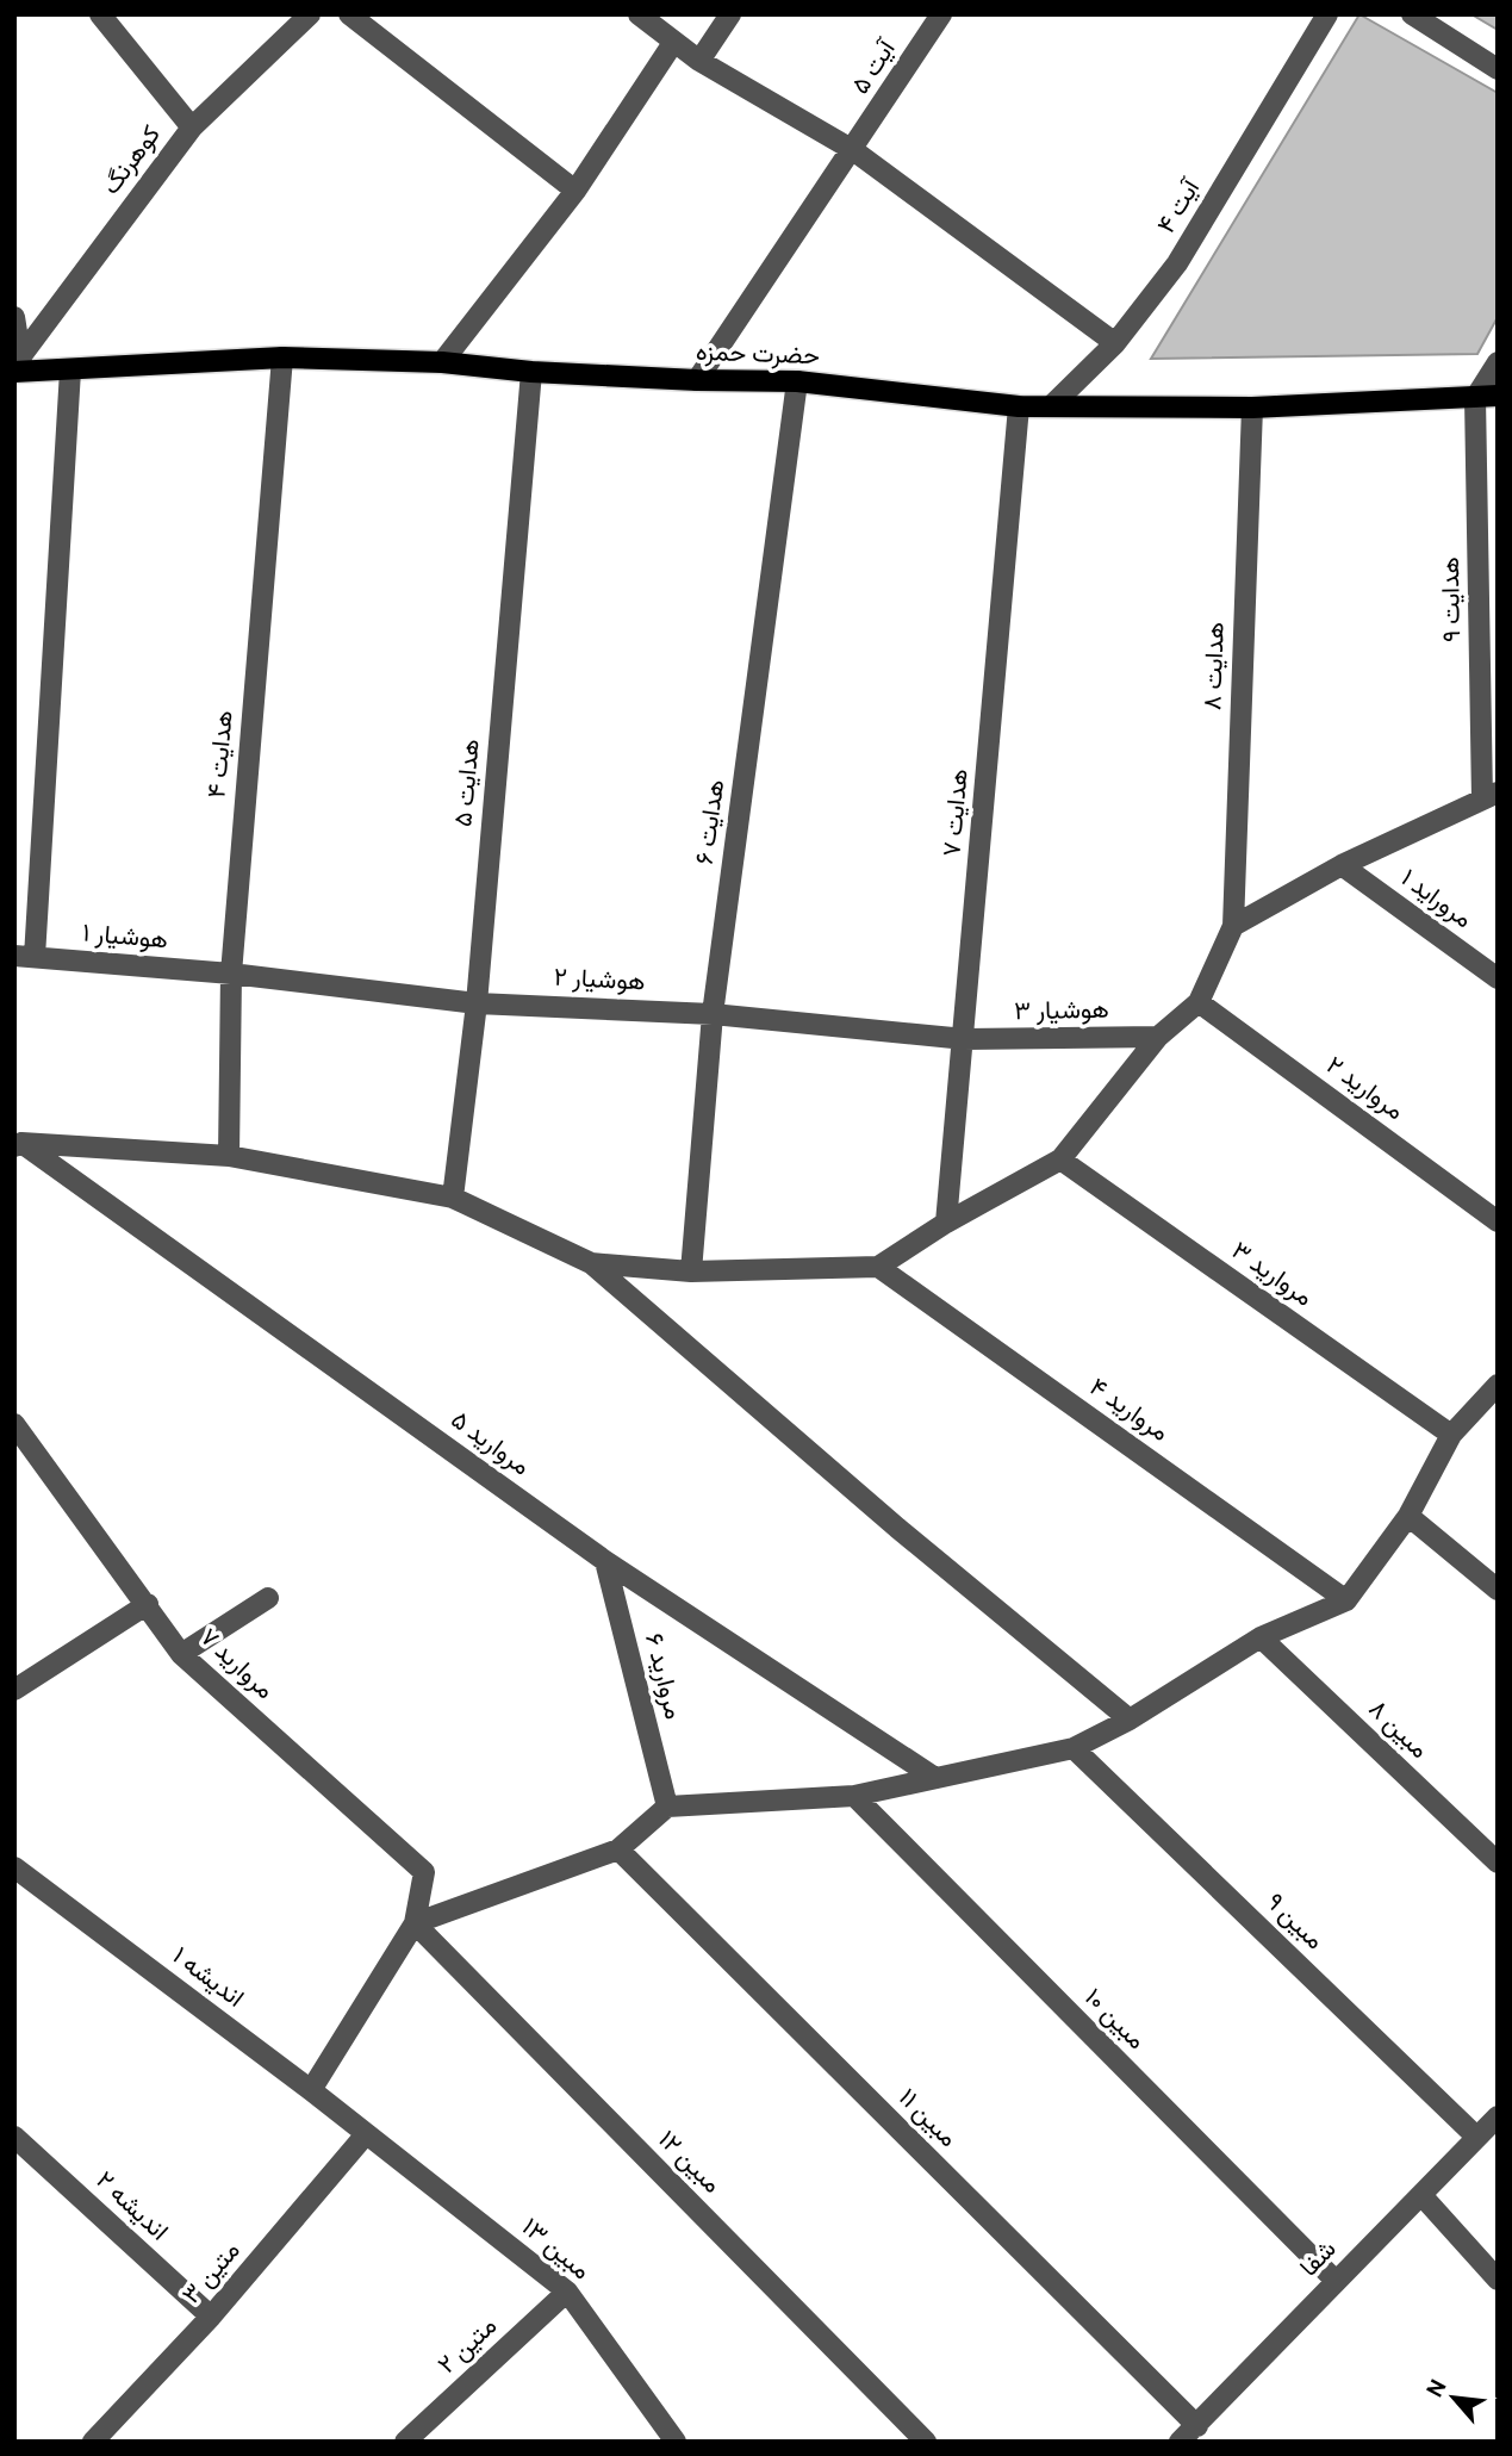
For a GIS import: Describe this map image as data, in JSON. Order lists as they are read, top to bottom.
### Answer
{
  "streets": {
    "main road": ["حضرت حمزه"],
    "street": [
      "آیت ۵",
      "کوهرنگ",
      "آیت ۴",
      "هدایت ۹",
      "هدایت ۸",
      "هدایت ۴",
      "هدایت ۵",
      "هدایت ۷",
      "هدایت ۶",
      "مروراید ۱",
      "هوشیار ۱",
      "هوشیار ۲",
      "هوشیار ۳",
      "مروارید ۲",
      "مروارید ۳",
      "مروارید ۴",
      "مروارید ۵",
      "مروارید ۷",
      "مروارید ۶",
      "مبین ۸",
      "مبین ۹",
      "اندیشه ۱",
      "مبین ۱۰",
      "مبین ۱۱",
      "مبین ۱۲",
      "اندیشه ۲",
      "مبین ۱۳",
      "شفا",
      "متین ۳",
      "متین ۲"
    ]
  },
  "crossings": [
    ["آیت ۵", "حضرت حمزه"],
    ["کوهرنگ", "حضرت حمزه"],
    ["آیت ۴", "حضرت حمزه"],
    ["حضرت حمزه", "هدایت ۹"],
    ["حضرت حمزه", "هدایت ۸"],
    ["حضرت حمزه", "هدایت ۴"],
    ["حضرت حمزه", "هدایت ۵"],
    ["حضرت حمزه", "هدایت ۷"],
    ["حضرت حمزه", "هدایت ۶"],
    ["هدایت ۴", "هوشیار ۱"],
    ["هدایت ۴", "هوشیار ۲"],
    ["هدایت ۵", "هوشیار ۲"],
    ["هدایت ۷", "هوشیار ۲"],
    ["هدایت ۷", "هوشیار ۳"],
    ["هدایت ۶", "هوشیار ۲"],
    ["هوشیار ۱", "هوشیار ۲"],
    ["هوشیار ۲", "هوشیار ۳"],
    ["مروارید ۵", "مروارید ۶"],
    ["مروارید ۷", "مبین ۱۲"],
    ["مبین ۹", "شفا"],
    ["اندیشه ۱", "مبین ۱۳"],
    ["اندیشه ۱", "متین ۳"],
    ["مبین ۱۰", "شفا"],
    ["مبین ۱۱", "شفا"],
    ["اندیشه ۲", "متین ۳"],
    ["مبین ۱۳", "متین ۳"],
    ["مبین ۱۳", "متین ۲"]
  ],
  "north": "top left"
}
